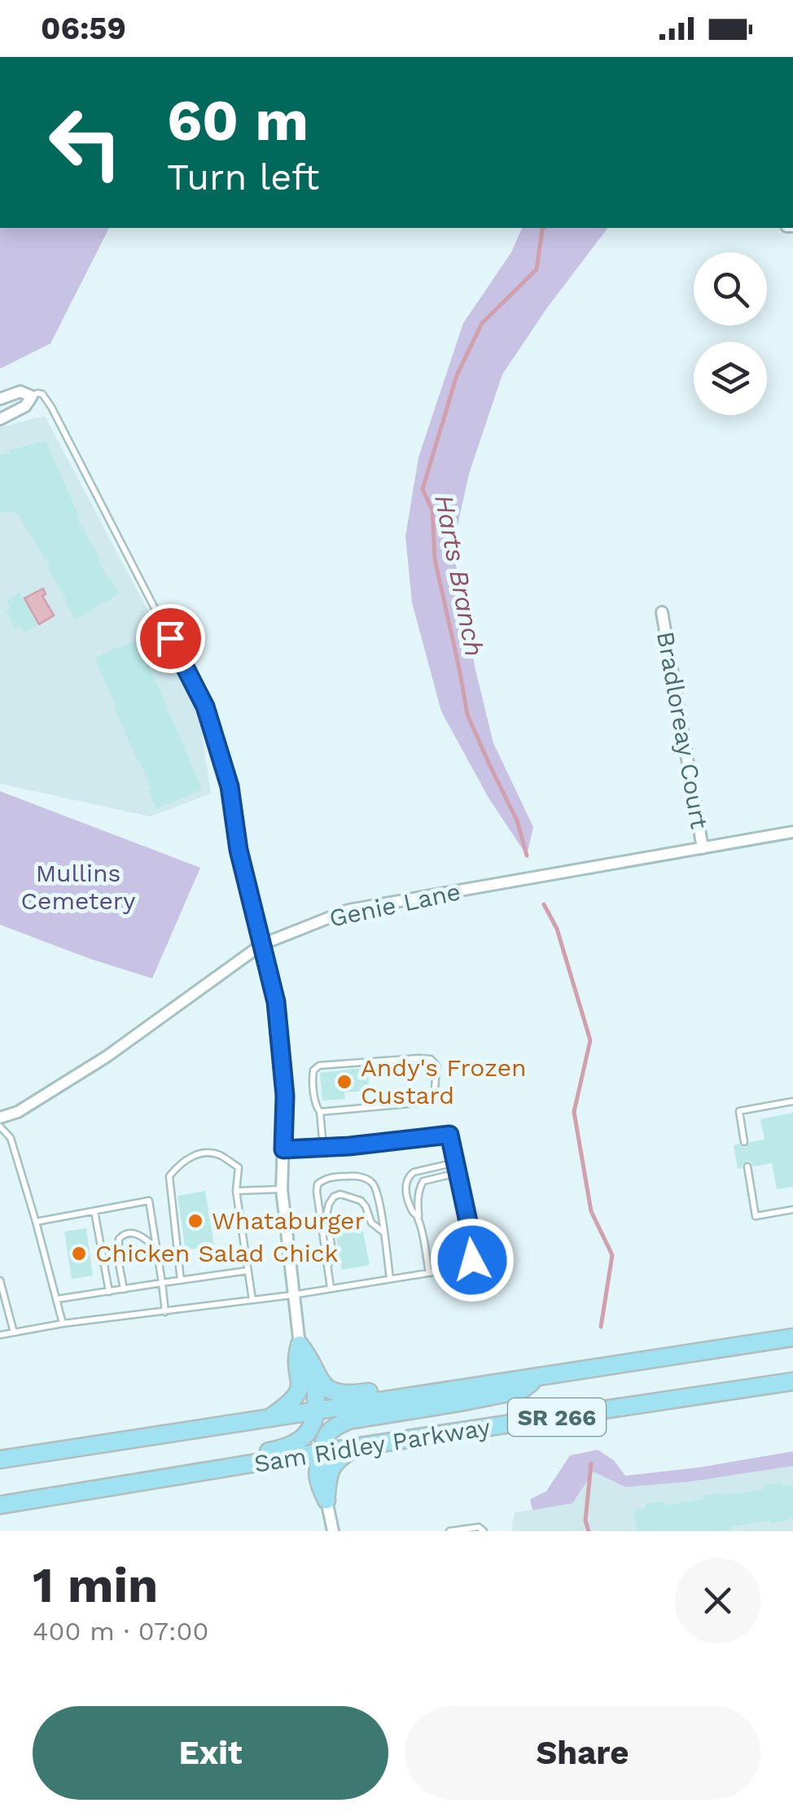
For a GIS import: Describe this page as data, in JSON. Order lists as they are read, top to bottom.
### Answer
{
  "streets": {
    "main road": ["SR 266", "Sam Ridley Parkway"],
    "street": ["Bradloreay Court", "Genie Lane"]
  },
  "crossings": [
    ["Bradloreay Court", "Genie Lane"]
  ],
  "water": ["Harts Branch"],
  "parks": ["Mullins Cemetery"],
  "places": ["Andy's Frozen Custard", "Whataburger", "Chicken Salad Chick"],
  "page": {
    "status": "06:59",
    "turn": ["60 m", "Turn left"],
    "heading": ["1 min", "400 m · 07:00"],
    "buttons": ["Exit", "Share"]
  }
}
